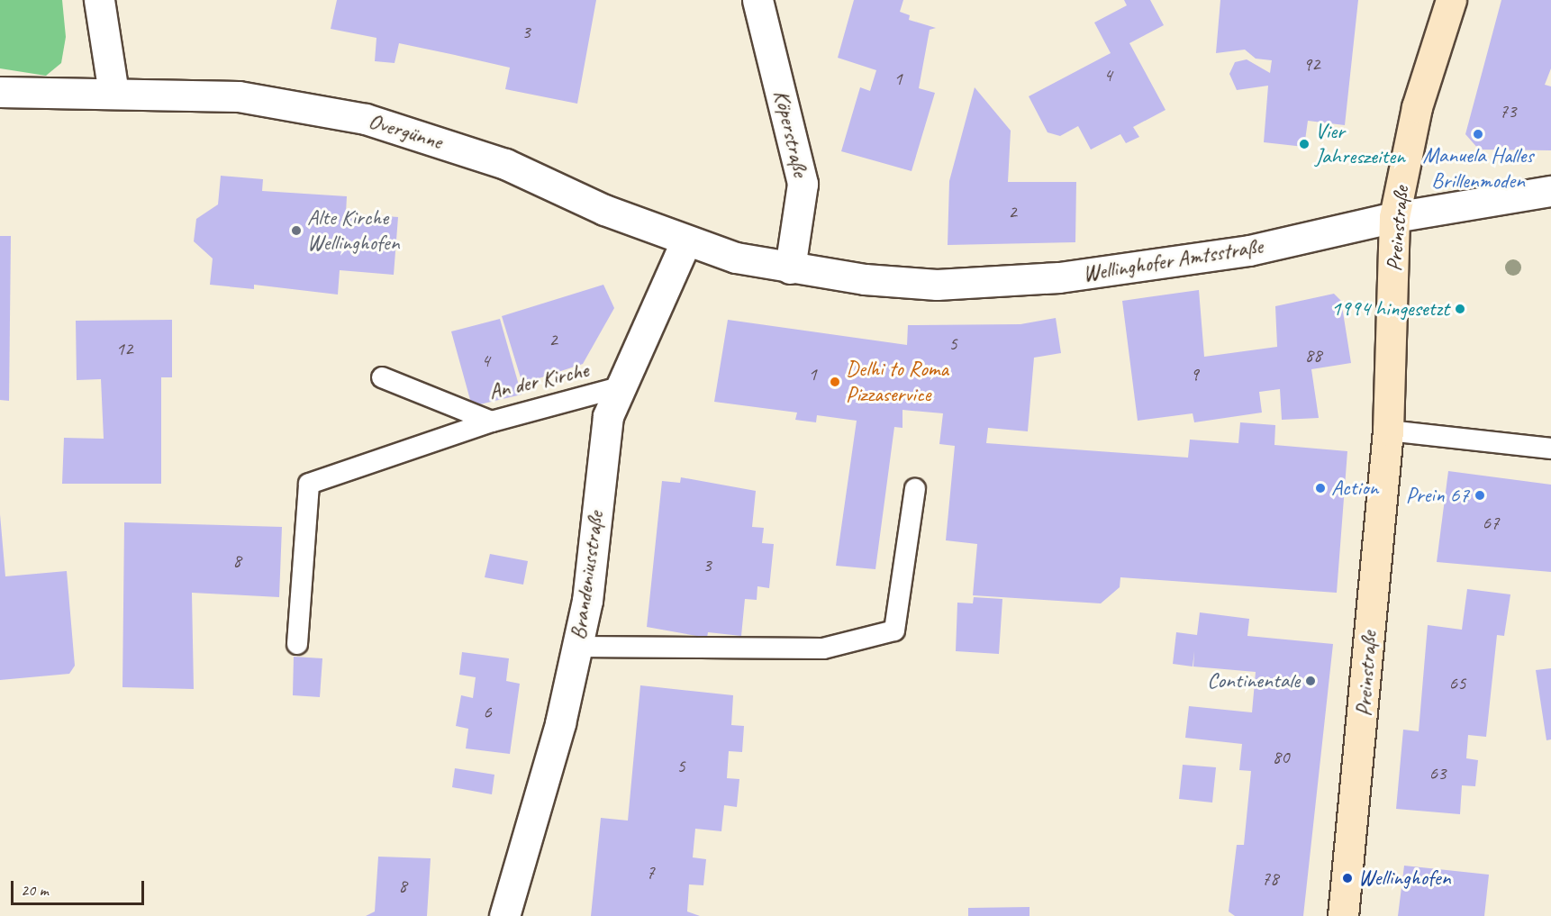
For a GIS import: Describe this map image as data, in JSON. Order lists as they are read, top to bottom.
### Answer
{
  "streets": {
    "street": [
      "Overgünne",
      "Köperstraße",
      "Preinstraße",
      "Wellinghofer Amtsstraße",
      "Brandeniusstraße"
    ],
    "lane": ["An der Kirche"]
  },
  "crossings": [
    ["Overgünne", "Köperstraße"],
    ["Overgünne", "Wellinghofer Amtsstraße"],
    ["Overgünne", "Brandeniusstraße"],
    ["Köperstraße", "Wellinghofer Amtsstraße"],
    ["Preinstraße", "Wellinghofer Amtsstraße"],
    ["An der Kirche", "Brandeniusstraße"]
  ],
  "places": [
    "Manuela Halles Brillenmoden",
    "Vier Jahreszeiten",
    "Alte Kirche Wellinghofen",
    "1994 hingesetzt",
    "Delhi to Roma Pizzaservice",
    "Action",
    "Prein 67",
    "Continentale",
    "Wellinghofen"
  ],
  "house_numbers": [
    "3",
    "92",
    "4",
    "1",
    "73",
    "2",
    "2",
    "5",
    "12",
    "88",
    "4",
    "1",
    "9",
    "67",
    "8",
    "3",
    "65",
    "6",
    "80",
    "5",
    "63",
    "7",
    "78",
    "8"
  ],
  "scale_bar": "20 m"
}
